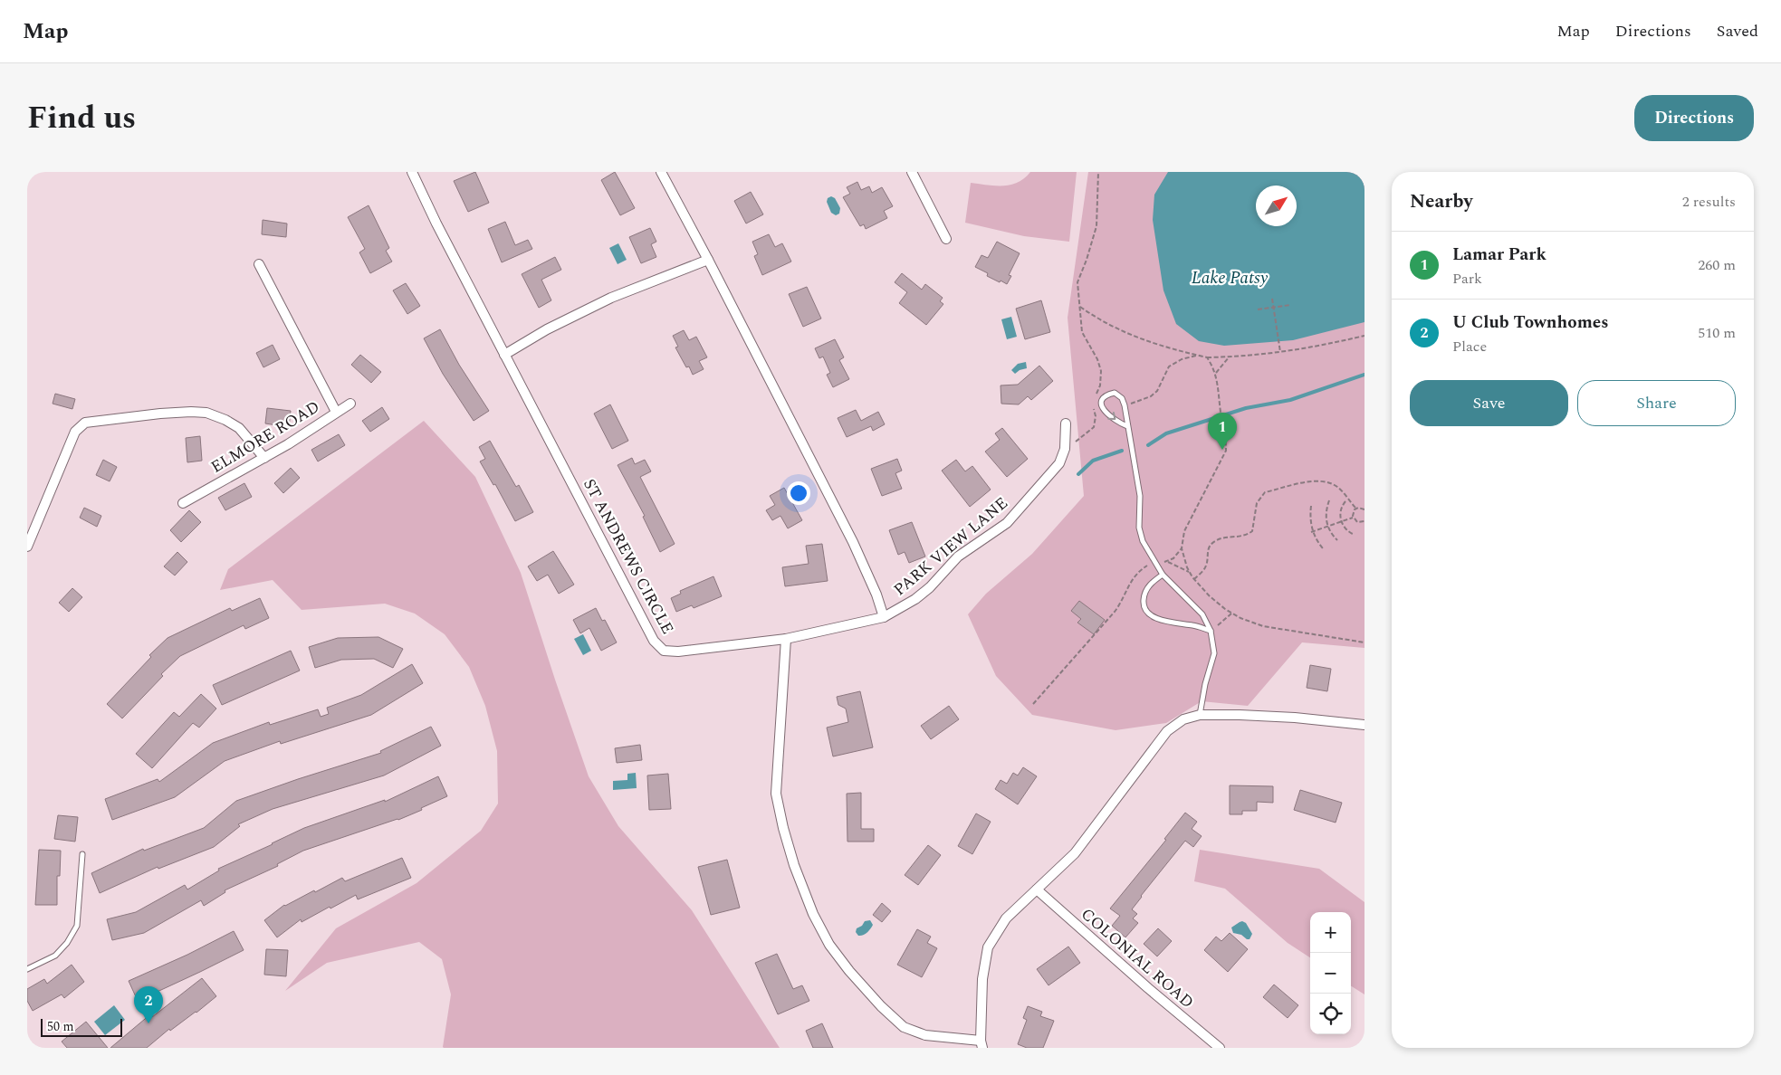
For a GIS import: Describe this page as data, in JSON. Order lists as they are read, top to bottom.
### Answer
{
  "streets": {
    "street": [
      "ELMORE ROAD",
      "PARK VIEW LANE",
      "ST ANDREWS CIRCLE",
      "COLONIAL ROAD"
    ]
  },
  "crossings": [
    ["PARK VIEW LANE", "ST ANDREWS CIRCLE"]
  ],
  "water": ["Lake Patsy"],
  "scale_bar": "50 m",
  "north": "top right",
  "page": {
    "header": "Map",
    "nav": ["Map", "Directions", "Saved"],
    "title": "Find us",
    "buttons": [
      "Directions",
      ["Save", "Share"]
    ],
    "heading": ["Nearby", "2 results"],
    "list": [
      {
        "mark": "1",
        "name": "Lamar Park",
        "note": "Park",
        "value": "260 m"
      },
      {
        "mark": "2",
        "name": "U Club Townhomes",
        "note": "Place",
        "value": "510 m"
      }
    ],
    "pins": ["1", "2"],
    "map_buttons": ["+", "−"],
    "scale": "50 m"
  }
}
